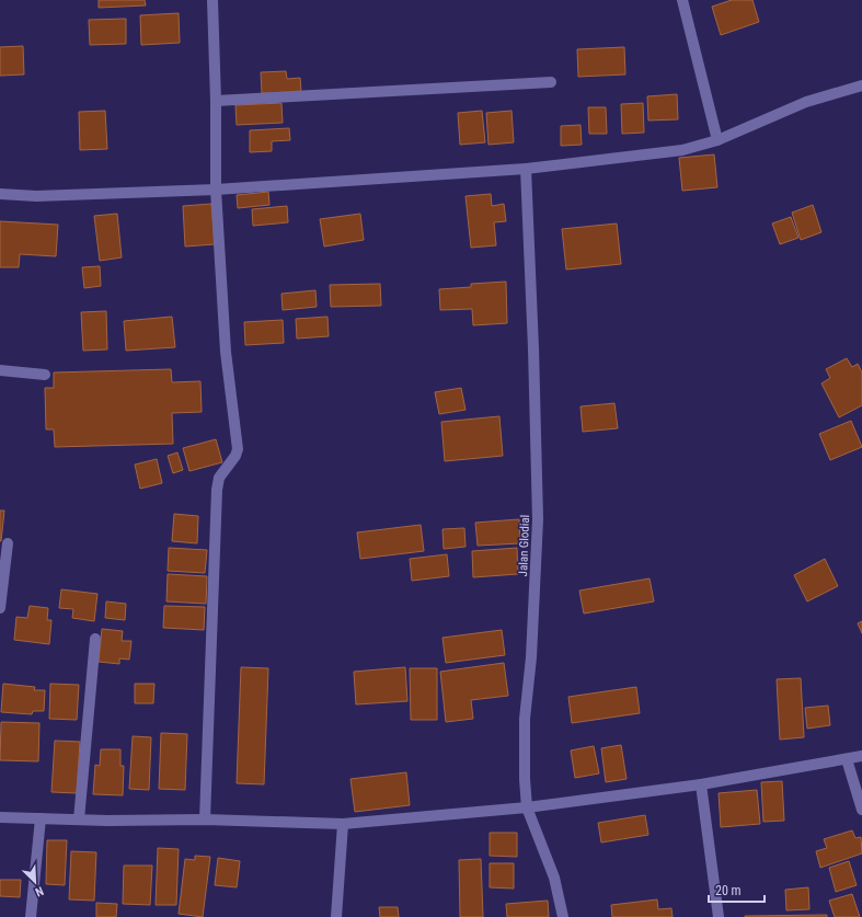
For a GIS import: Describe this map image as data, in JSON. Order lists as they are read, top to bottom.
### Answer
{
  "streets": {
    "street": ["Jalan Glodial"]
  },
  "scale_bar": "20 m",
  "north": "bottom right"
}
